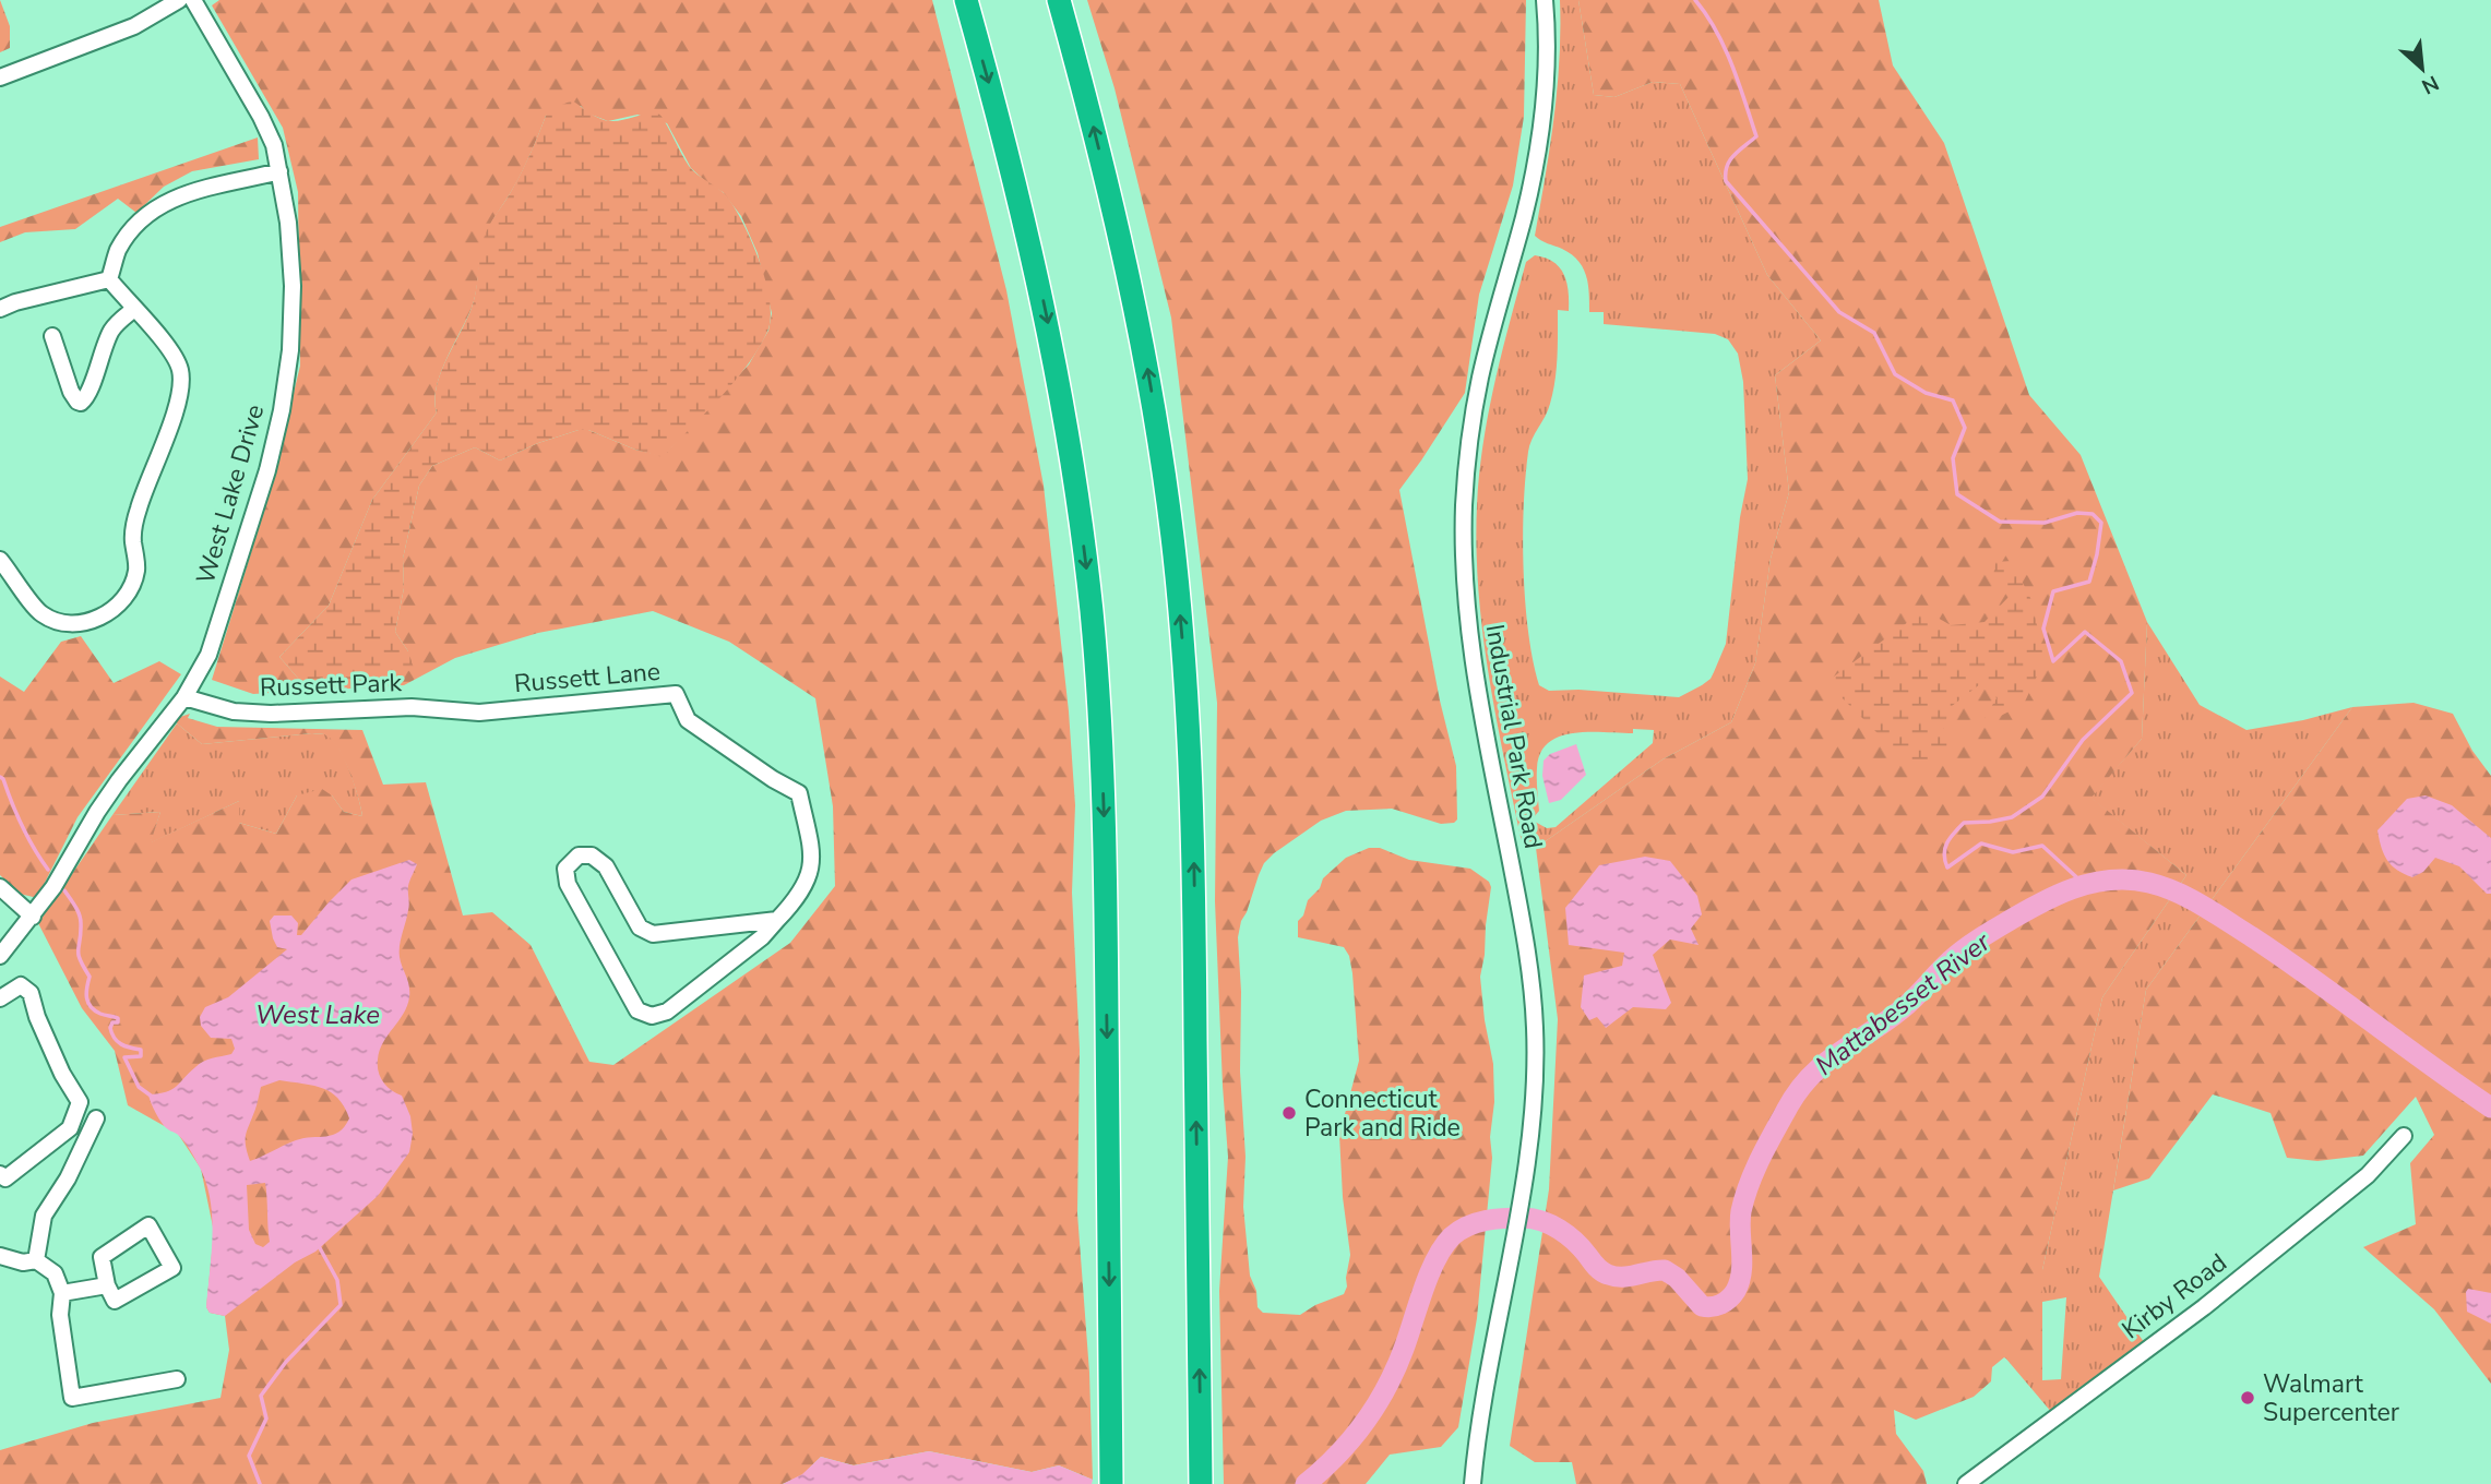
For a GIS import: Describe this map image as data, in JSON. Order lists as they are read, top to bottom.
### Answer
{
  "streets": {
    "street": [
      "West Lake Drive",
      "Russett Lane",
      "Russett Park",
      "Industrial Park Road",
      "Kirby Road"
    ]
  },
  "crossings": [
    ["West Lake Drive", "Russett Park"],
    ["Russett Lane", "Russett Park"]
  ],
  "water": ["Mattabesset River", "West Lake"],
  "places": ["Connecticut Park and Ride", "Walmart Supercenter"],
  "north": "bottom right"
}
